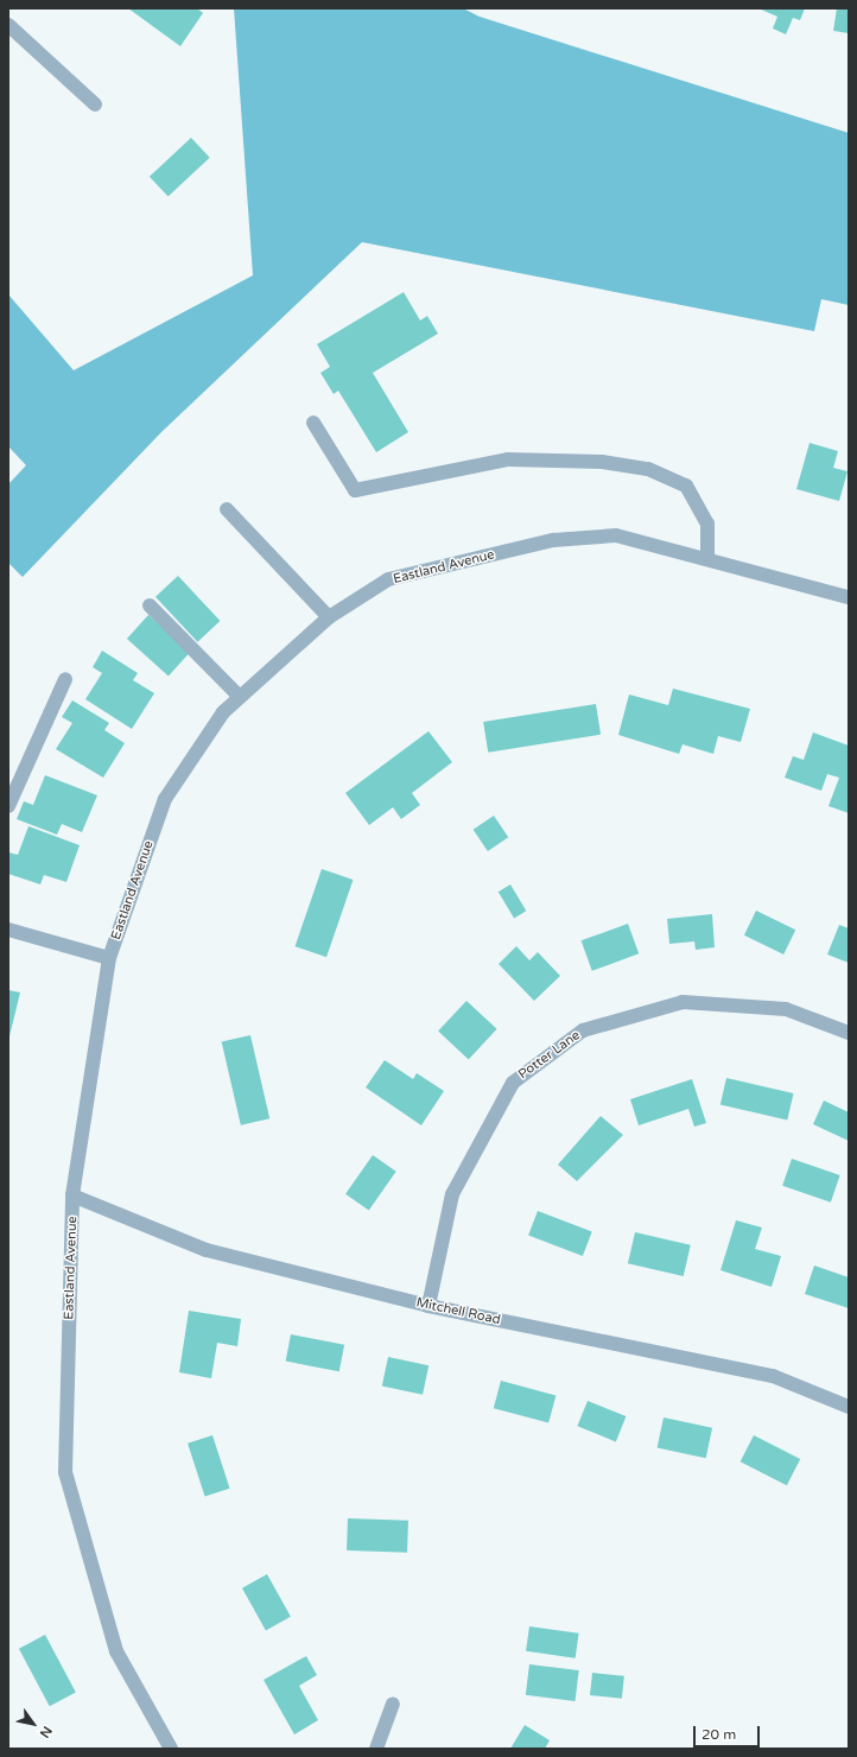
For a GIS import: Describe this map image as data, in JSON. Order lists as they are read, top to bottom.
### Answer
{
  "streets": {
    "street": ["Eastland Avenue", "Potter Lane", "Mitchell Road"]
  },
  "crossings": [
    ["Eastland Avenue", "Mitchell Road"],
    ["Potter Lane", "Mitchell Road"]
  ],
  "scale_bar": "20 m",
  "north": "bottom right"
}
